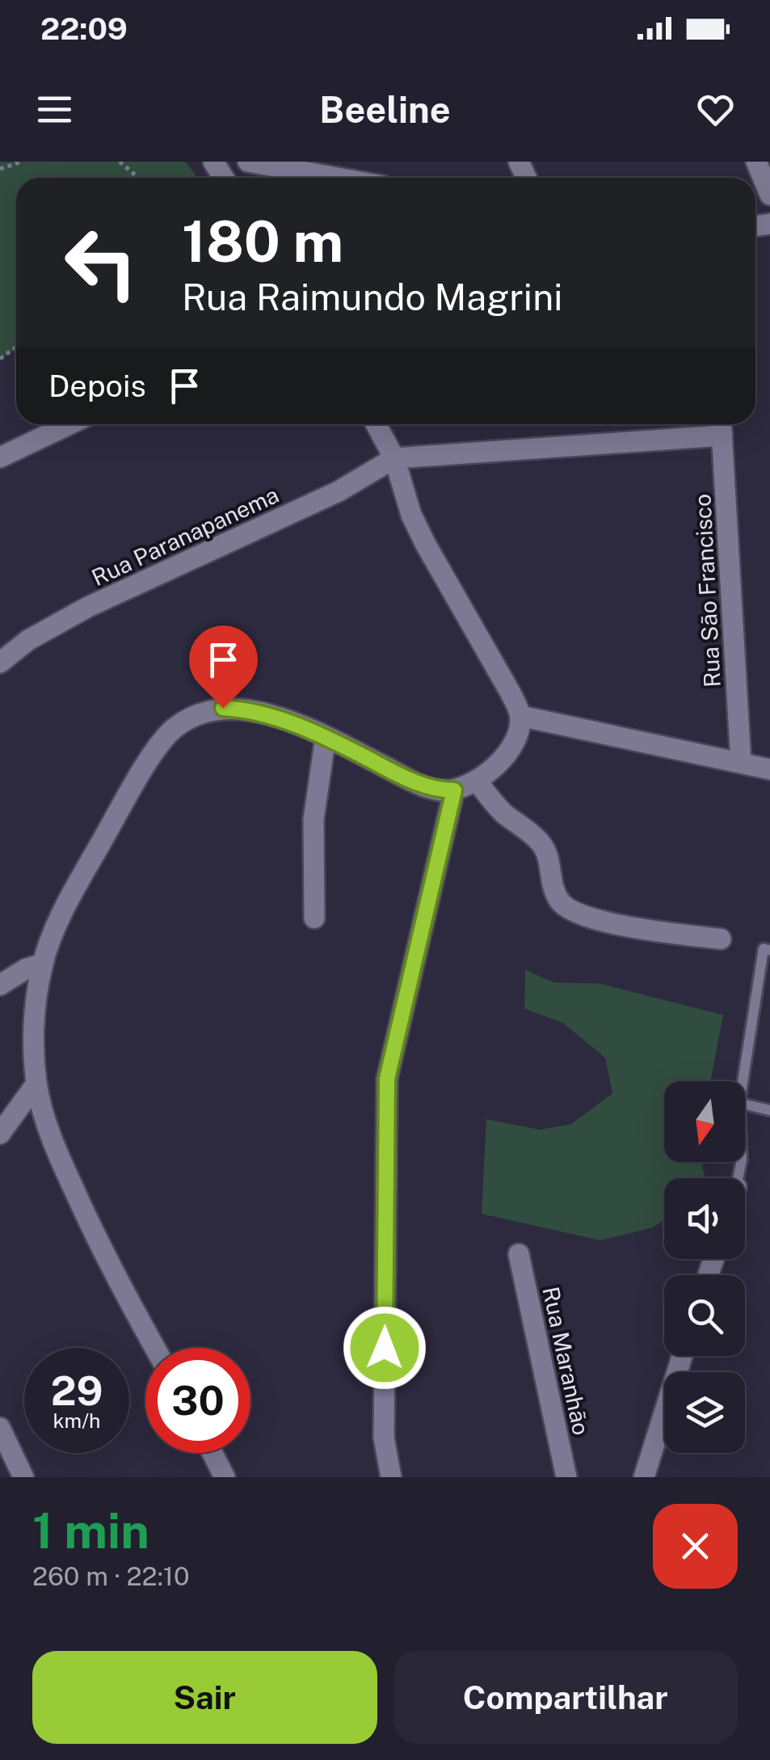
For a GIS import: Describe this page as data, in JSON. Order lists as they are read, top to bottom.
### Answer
{
  "streets": {
    "street": ["Rua Paranapanema", "Rua São Francisco", "Rua Maranhão"]
  },
  "north": "bottom",
  "page": {
    "status": "22:09",
    "header": "Beeline",
    "turn": ["180 m", "Rua Raimundo Magrini"],
    "then": "Depois",
    "speed": "29 km/h",
    "limit": "30",
    "heading": ["1 min", "260 m · 22:10"],
    "buttons": ["Sair", "Compartilhar"]
  }
}
